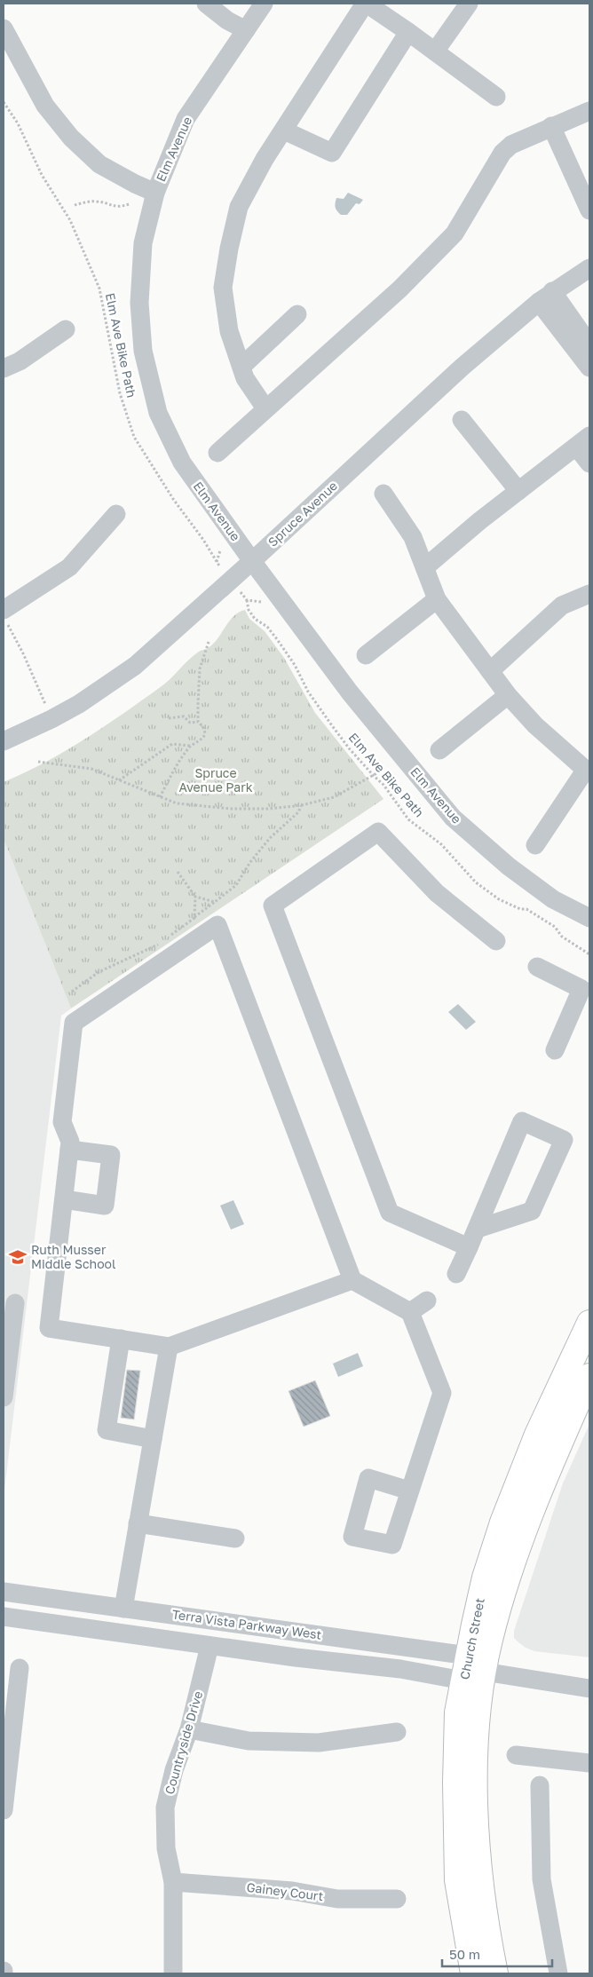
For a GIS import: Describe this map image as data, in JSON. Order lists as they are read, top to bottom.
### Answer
{
  "streets": {
    "main road": ["Church Street"],
    "street": [
      "Elm Avenue",
      "Spruce Avenue",
      "Terra Vista Parkway West",
      "Countryside Drive",
      "Gainey Court"
    ],
    "path": ["Elm Ave Bike Path"]
  },
  "crossings": [
    ["Elm Avenue", "Spruce Avenue"],
    ["Terra Vista Parkway West", "Church Street"],
    ["Terra Vista Parkway West", "Countryside Drive"],
    ["Countryside Drive", "Gainey Court"]
  ],
  "parks": ["Spruce Avenue Park"],
  "places": {
    "school or university": ["Ruth Musser Middle School"]
  },
  "scale_bar": "50 m"
}
